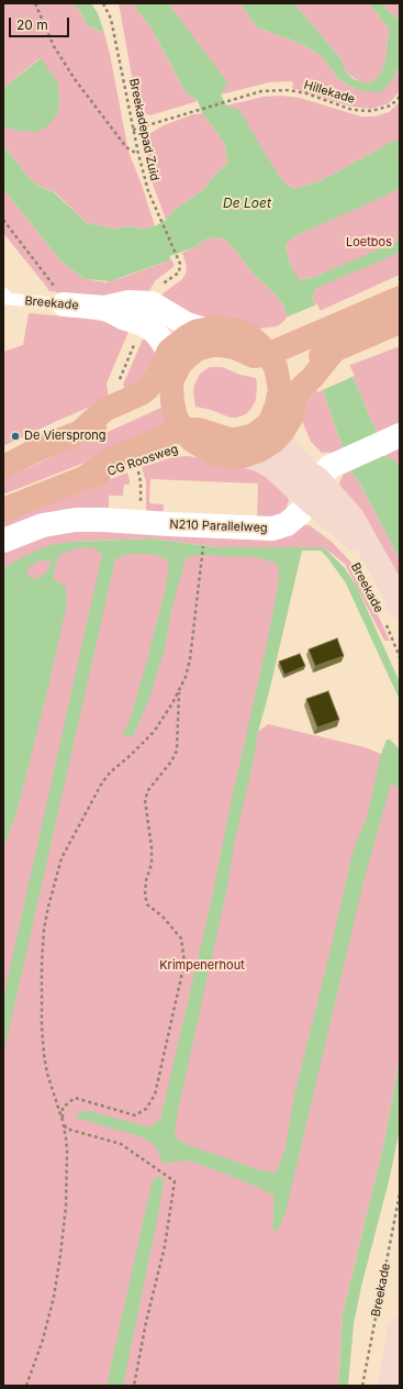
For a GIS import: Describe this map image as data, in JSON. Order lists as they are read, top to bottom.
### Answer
{
  "streets": {
    "main road": ["Breekade", "CG Roosweg"],
    "street": ["N210 Parallelweg"],
    "path": ["Hillekade", "Breekadepad Zuid"]
  },
  "crossings": [
    ["Hillekade", "Breekadepad Zuid"],
    ["Breekadepad Zuid", "Breekade"],
    ["Breekade", "CG Roosweg"],
    ["Breekade", "N210 Parallelweg"]
  ],
  "water": ["De Loet"],
  "parks": ["Loetbos", "Krimpenerhout"],
  "places": ["De Viersprong"],
  "scale_bar": "20 m"
}
